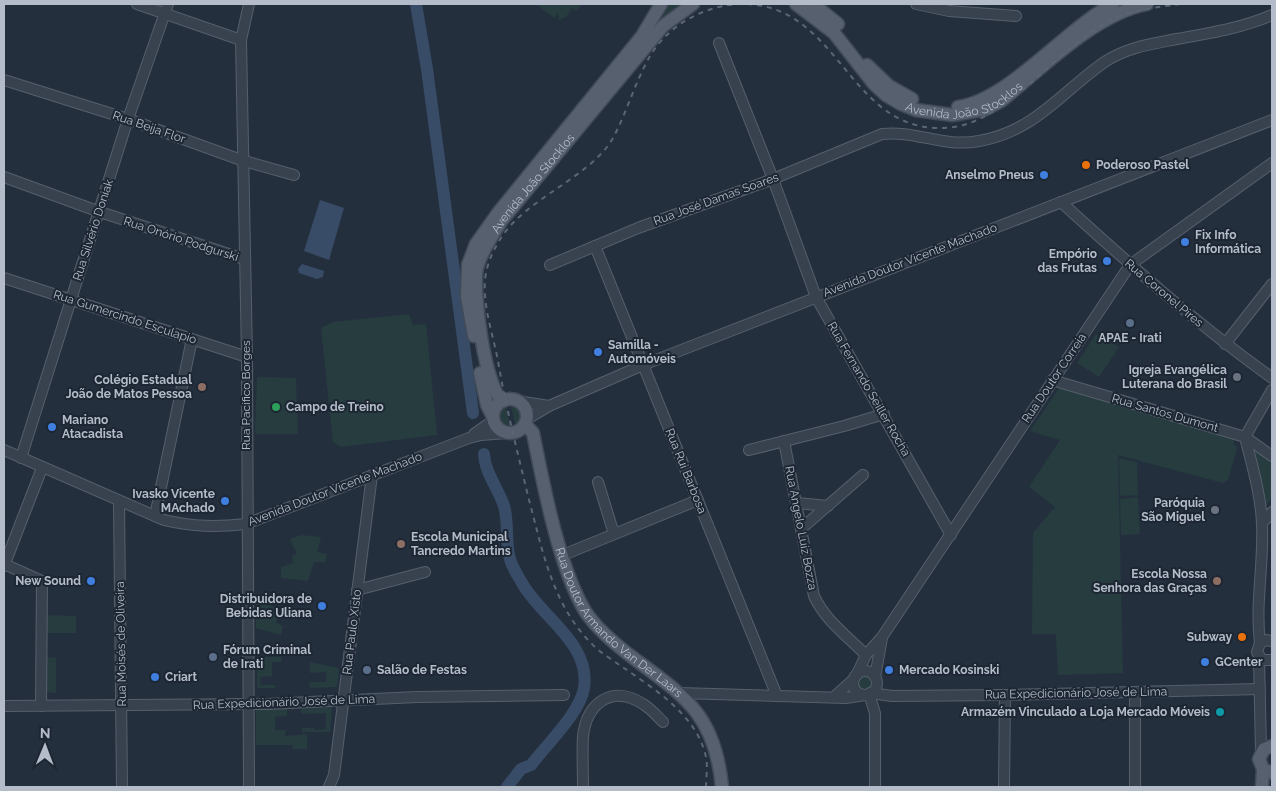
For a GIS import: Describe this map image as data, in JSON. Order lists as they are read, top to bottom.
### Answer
{
  "streets": {
    "main road": ["Avenida João Stocklos", "Rua Doutor Armando Van Der Laars"],
    "street": [
      "Rua Beija Flor",
      "Rua José Damas Soares",
      "Rua Silvério Doniak",
      "Rua Onório Podgurski",
      "Avenida Doutor Vicente Machado",
      "Rua Coronel Pires",
      "Rua Gumercindo Esculapio",
      "Rua Doutor Correia",
      "Rua Fernando Seiller Rocha",
      "Rua Pacífico Borges",
      "Rua Santos Dumont",
      "Rua Rui Barbosa",
      "Rua Angelo Luiz Bozza",
      "Rua Paulo Xisto",
      "Rua Moisés de Oliveira",
      "Rua Expedicionário José de Lima"
    ]
  },
  "crossings": [
    ["Avenida João Stocklos", "Avenida Doutor Vicente Machado"],
    ["Avenida João Stocklos", "Rua Doutor Armando Van Der Laars"],
    ["Rua Beija Flor", "Rua Silvério Doniak"],
    ["Rua Beija Flor", "Rua Pacífico Borges"],
    ["Rua José Damas Soares", "Rua Fernando Seiller Rocha"],
    ["Rua José Damas Soares", "Rua Rui Barbosa"],
    ["Rua Silvério Doniak", "Rua Onório Podgurski"],
    ["Rua Silvério Doniak", "Avenida Doutor Vicente Machado"],
    ["Rua Silvério Doniak", "Rua Gumercindo Esculapio"],
    ["Rua Onório Podgurski", "Rua Pacífico Borges"],
    ["Avenida Doutor Vicente Machado", "Rua Coronel Pires"],
    ["Avenida Doutor Vicente Machado", "Rua Fernando Seiller Rocha"],
    ["Avenida Doutor Vicente Machado", "Rua Pacífico Borges"],
    ["Avenida Doutor Vicente Machado", "Rua Rui Barbosa"],
    ["Avenida Doutor Vicente Machado", "Rua Doutor Armando Van Der Laars"],
    ["Avenida Doutor Vicente Machado", "Rua Paulo Xisto"],
    ["Avenida Doutor Vicente Machado", "Rua Moisés de Oliveira"],
    ["Rua Coronel Pires", "Rua Doutor Correia"],
    ["Rua Gumercindo Esculapio", "Rua Pacífico Borges"],
    ["Rua Doutor Correia", "Rua Fernando Seiller Rocha"],
    ["Rua Doutor Correia", "Rua Santos Dumont"],
    ["Rua Doutor Correia", "Rua Angelo Luiz Bozza"],
    ["Rua Doutor Correia", "Rua Expedicionário José de Lima"],
    ["Rua Pacífico Borges", "Rua Expedicionário José de Lima"],
    ["Rua Rui Barbosa", "Rua Expedicionário José de Lima"],
    ["Rua Doutor Armando Van Der Laars", "Rua Expedicionário José de Lima"],
    ["Rua Paulo Xisto", "Rua Expedicionário José de Lima"],
    ["Rua Moisés de Oliveira", "Rua Expedicionário José de Lima"]
  ],
  "places": [
    "Poderoso Pastel",
    "Anselmo Pneus",
    "Fix Info Informática",
    "Empório das Frutas",
    "APAE - Irati",
    "Samilla - Automóveis",
    "Igreja Evangélica Luterana do Brasil",
    "Colégio Estadual João de Matos Pessoa",
    "Campo de Treino",
    "Mariano Atacadista",
    "Ivasko Vicente MAchado",
    "Paróquia São Miguel",
    "Escola Municipal Tancredo Martins",
    "New Sound",
    "Escola Nossa Senhora das Graças",
    "Distribuidora de Bebidas Uliana",
    "Subway",
    "Fórum Criminal de Irati",
    "GCenter",
    "Salão de Festas",
    "Mercado Kosinski",
    "Criart",
    "Armazém Vinculado a Loja Mercado Móveis"
  ],
  "north": "top"
}
